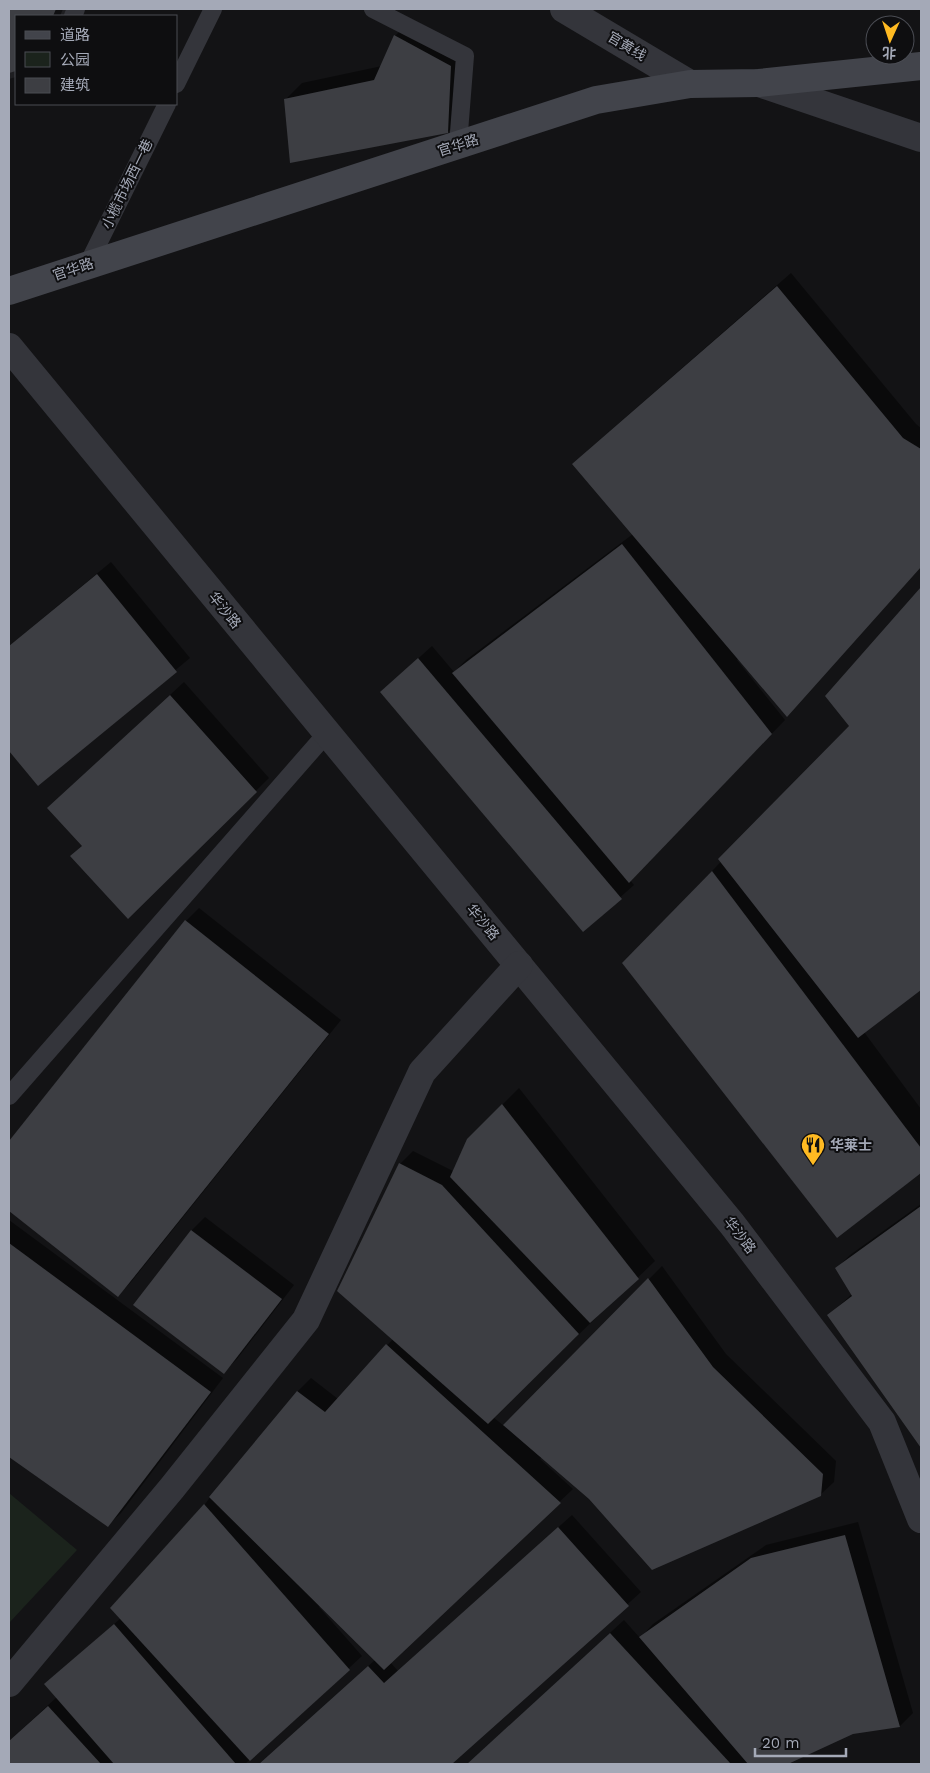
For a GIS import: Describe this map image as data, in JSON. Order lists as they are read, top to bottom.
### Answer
{
  "streets": {
    "main road": ["官华路"],
    "street": ["官黄线", "华沙路"],
    "lane": ["小榄市场西一巷"]
  },
  "crossings": [
    ["官黄线", "官华路"],
    ["官华路", "小榄市场西一巷"]
  ],
  "places": {
    "restaurant": ["华莱士"]
  },
  "legend": ["道路", "公园", "建筑"],
  "scale_bar": "20 m",
  "north": "bottom"
}
